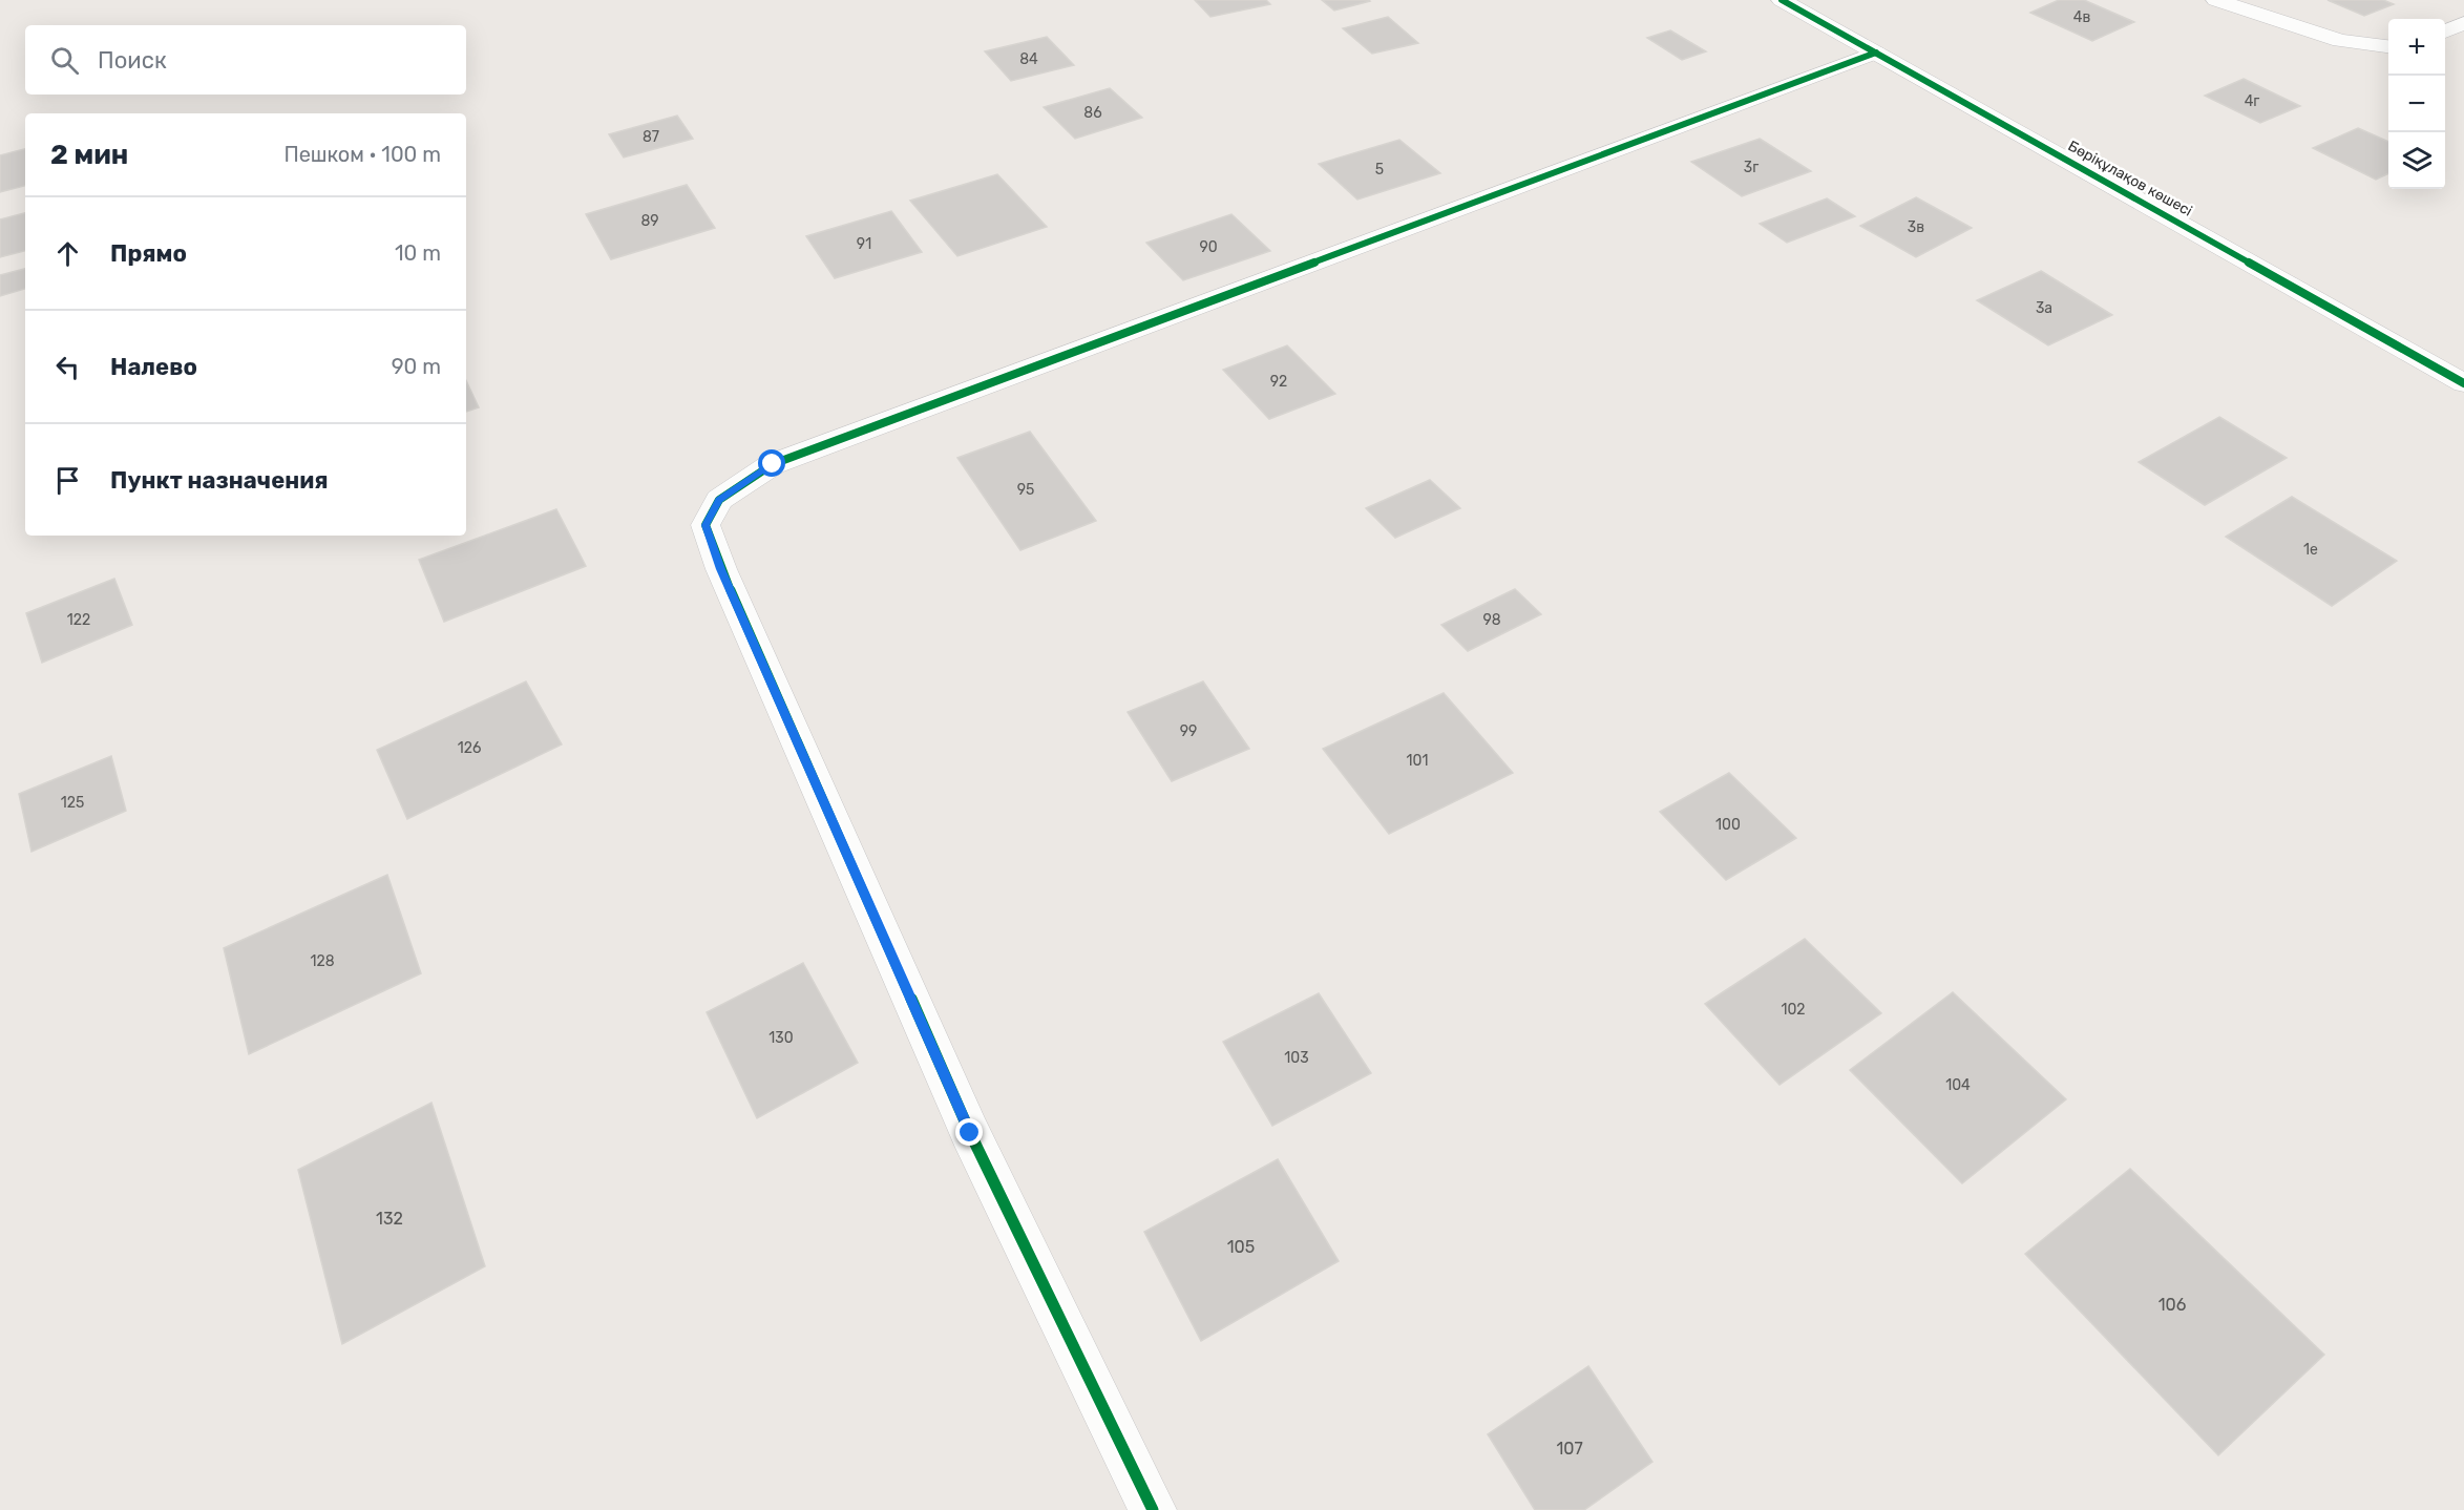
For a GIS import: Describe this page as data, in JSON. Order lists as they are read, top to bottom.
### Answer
{
  "streets": {
    "street": ["Бөріқұлақов көшесі"]
  },
  "house_numbers": [
    "4в",
    "84",
    "4г",
    "86",
    "87",
    "3г",
    "5",
    "89",
    "3в",
    "91",
    "90",
    "3а",
    "92",
    "95",
    "1е",
    "122",
    "98",
    "99",
    "126",
    "101",
    "125",
    "100",
    "128",
    "102",
    "130",
    "103",
    "104",
    "132",
    "105",
    "106",
    "107"
  ],
  "page": {
    "map_buttons": ["+", "−"],
    "search": "Поиск",
    "heading": ["2 мин", "Пешком · 100 m"],
    "list": [
      ["Прямо", "10 m"],
      ["Налево", "90 m"],
      "Пункт назначения"
    ]
  }
}
